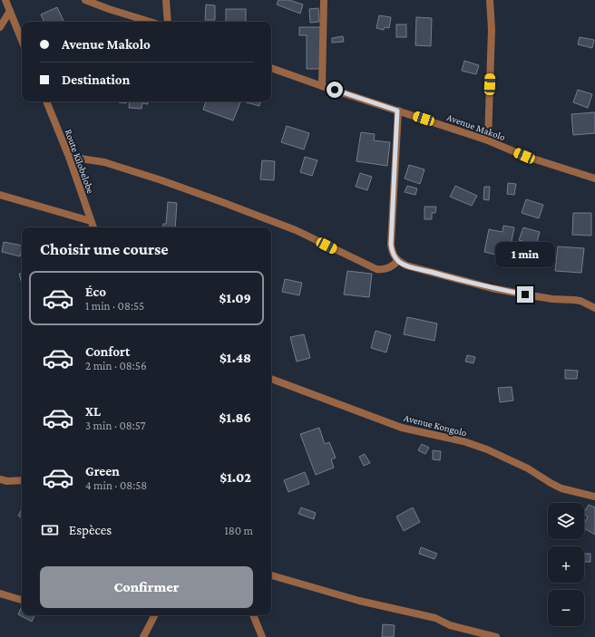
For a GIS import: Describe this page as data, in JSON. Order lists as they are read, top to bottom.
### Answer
{
  "streets": {
    "street": ["Avenue Makolo", "Route Kilobelobe", "Avenue Kongolo"]
  },
  "page": {
    "banner": ["Avenue Makolo", "Destination"],
    "heading": "Choisir une course",
    "bubble": "1 min",
    "list": [
      {
        "name": "Éco",
        "note": "1 min · 08:55",
        "value": "$1.09"
      },
      {
        "name": "Confort",
        "note": "2 min · 08:56",
        "value": "$1.48"
      },
      {
        "name": "XL",
        "note": "3 min · 08:57",
        "value": "$1.86"
      },
      {
        "name": "Green",
        "note": "4 min · 08:58",
        "value": "$1.02"
      }
    ],
    "map_buttons": ["+", "−"],
    "pay": ["Espèces", "180 m"],
    "buttons": "Confirmer"
  }
}
